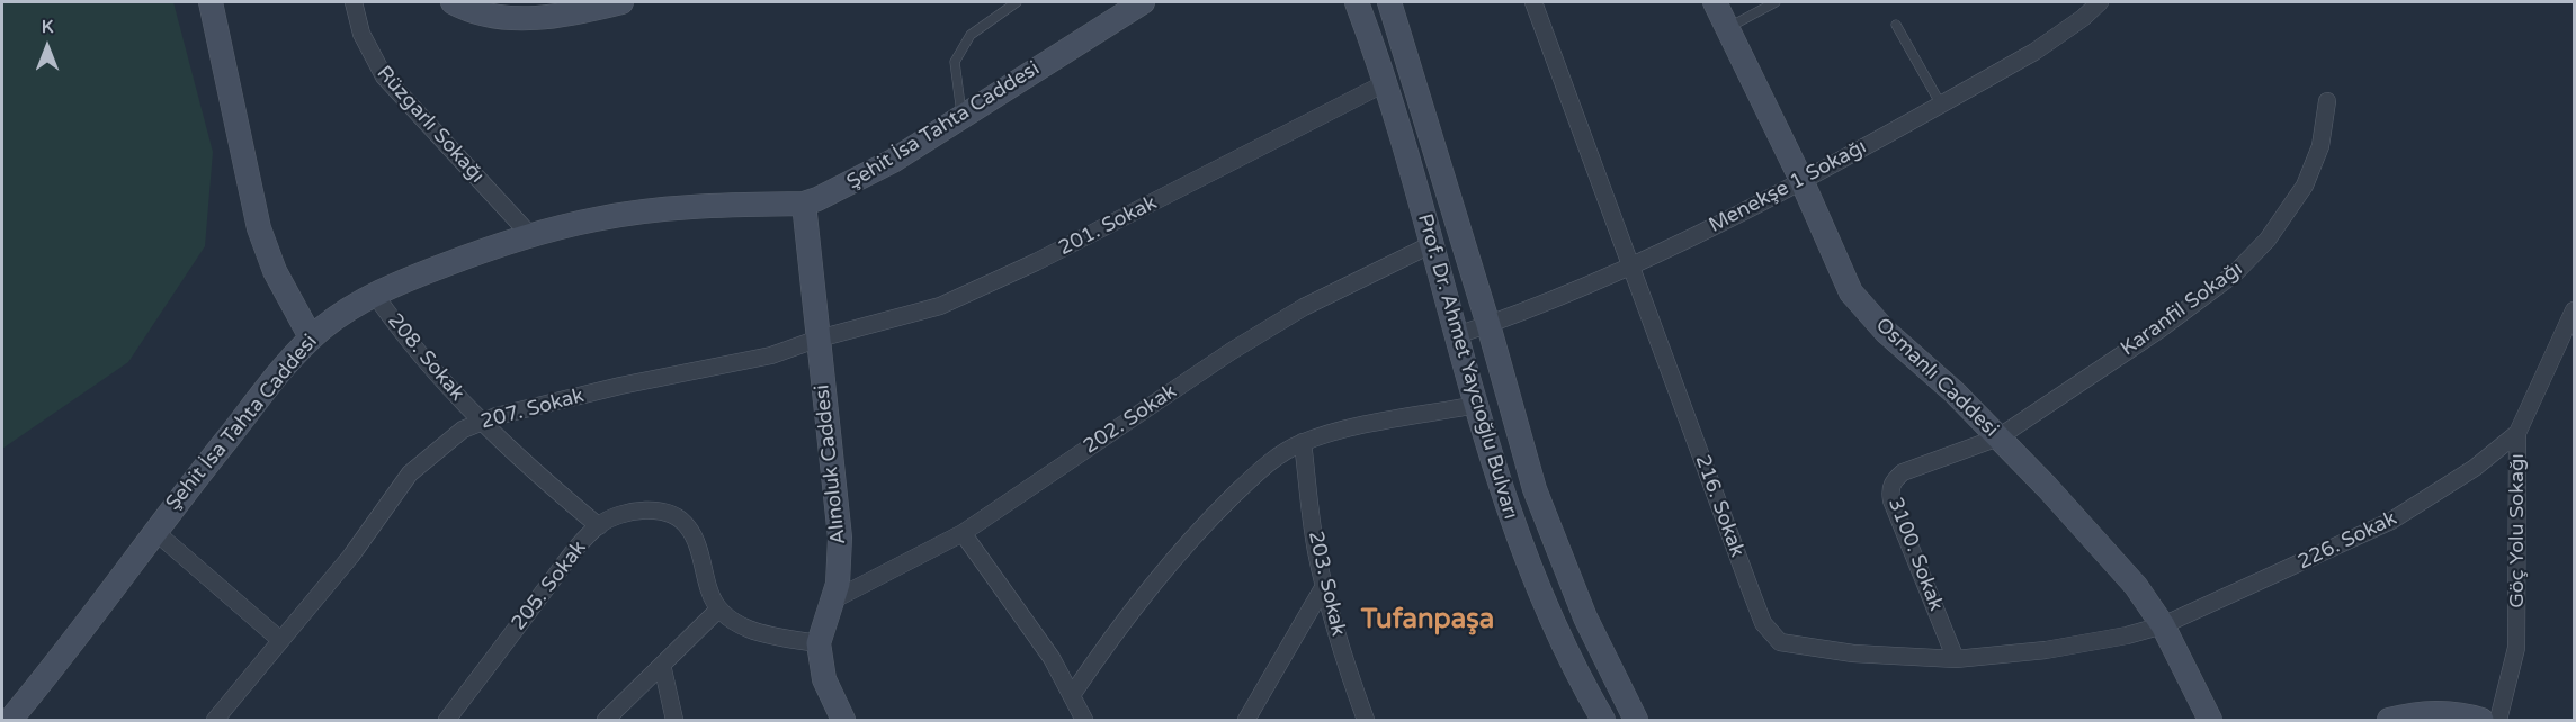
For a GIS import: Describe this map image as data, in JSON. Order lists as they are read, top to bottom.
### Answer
{
  "streets": {
    "street": [
      "Rüzgarlı Sokağı",
      "Şehit İsa Tahta Caddesi",
      "Menekşe 1 Sokağı",
      "201. Sokak",
      "Karanfil Sokağı",
      "208. Sokak",
      "Prof. Dr. Ahmet Yaycıoğlu Bulvarı",
      "Osmanlı Caddesi",
      "207. Sokak",
      "202. Sokak",
      "Alınoluk Caddesi",
      "216. Sokak",
      "Göç Yolu Sokağı",
      "226. Sokak",
      "3100. Sokak",
      "203. Sokak",
      "205. Sokak"
    ]
  },
  "crossings": [
    ["Rüzgarlı Sokağı", "Şehit İsa Tahta Caddesi"],
    ["Şehit İsa Tahta Caddesi", "208. Sokak"],
    ["Şehit İsa Tahta Caddesi", "Alınoluk Caddesi"],
    ["Menekşe 1 Sokağı", "Prof. Dr. Ahmet Yaycıoğlu Bulvarı"],
    ["Menekşe 1 Sokağı", "Osmanlı Caddesi"],
    ["Menekşe 1 Sokağı", "216. Sokak"],
    ["201. Sokak", "Prof. Dr. Ahmet Yaycıoğlu Bulvarı"],
    ["201. Sokak", "207. Sokak"],
    ["201. Sokak", "Alınoluk Caddesi"],
    ["Karanfil Sokağı", "Osmanlı Caddesi"],
    ["Karanfil Sokağı", "3100. Sokak"],
    ["208. Sokak", "207. Sokak"],
    ["208. Sokak", "205. Sokak"],
    ["Prof. Dr. Ahmet Yaycıoğlu Bulvarı", "202. Sokak"],
    ["Osmanlı Caddesi", "216. Sokak"],
    ["Osmanlı Caddesi", "226. Sokak"],
    ["Osmanlı Caddesi", "3100. Sokak"],
    ["207. Sokak", "Alınoluk Caddesi"],
    ["202. Sokak", "Alınoluk Caddesi"],
    ["216. Sokak", "226. Sokak"],
    ["216. Sokak", "3100. Sokak"],
    ["Göç Yolu Sokağı", "226. Sokak"]
  ],
  "districts": ["Tufanpaşa"],
  "north": "top"
}
